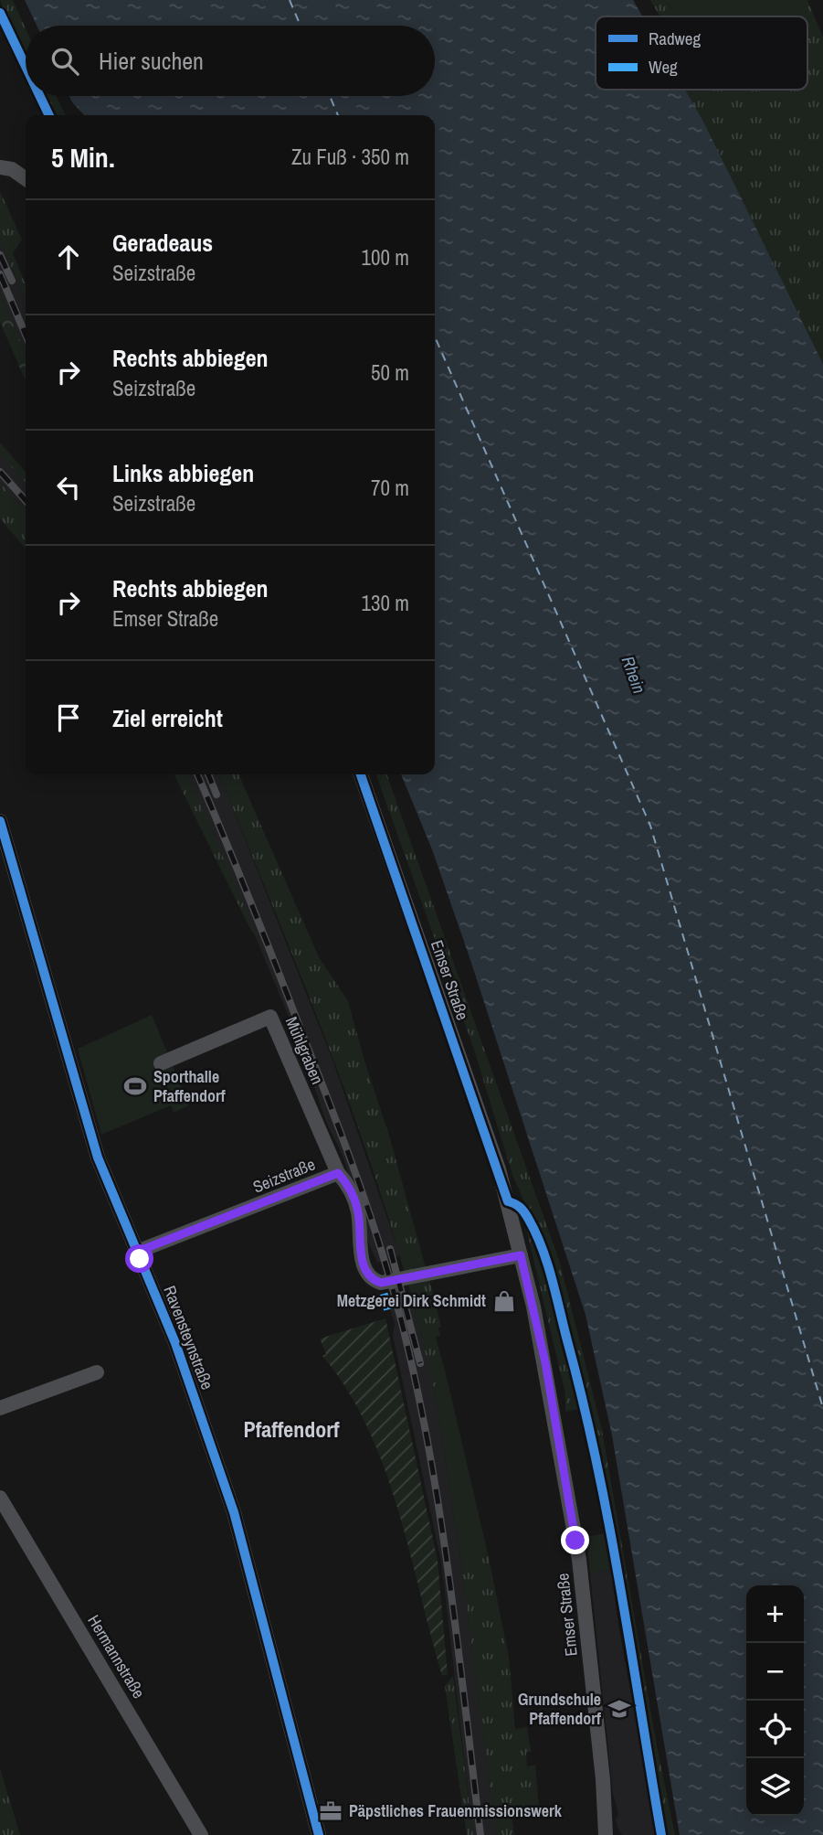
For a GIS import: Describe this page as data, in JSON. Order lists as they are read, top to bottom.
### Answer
{
  "streets": {
    "street": [
      "Emser Straße",
      "Mühlgraben",
      "Seizstraße",
      "Ravensteynstraße",
      "Hermannstraße"
    ]
  },
  "crossings": [
    ["Emser Straße", "Seizstraße"],
    ["Mühlgraben", "Seizstraße"],
    ["Seizstraße", "Ravensteynstraße"]
  ],
  "districts": ["Pfaffendorf"],
  "water": ["Rhein"],
  "places": {
    "sports": ["Sporthalle Pfaffendorf"],
    "shop": ["Metzgerei Dirk Schmidt"],
    "school or university": ["Grundschule Pfaffendorf"],
    "office": ["Päpstliches Frauenmissionswerk"]
  },
  "legend": ["Radweg", "Weg"],
  "page": {
    "search": "Hier suchen",
    "heading": ["5 Min.", "Zu Fuß · 350 m"],
    "list": [
      ["Geradeaus", "Seizstraße", "100 m"],
      ["Rechts abbiegen", "Seizstraße", "50 m"],
      ["Links abbiegen", "Seizstraße", "70 m"],
      ["Rechts abbiegen", "Emser Straße", "130 m"],
      "Ziel erreicht"
    ],
    "map_buttons": ["+", "−"]
  }
}
